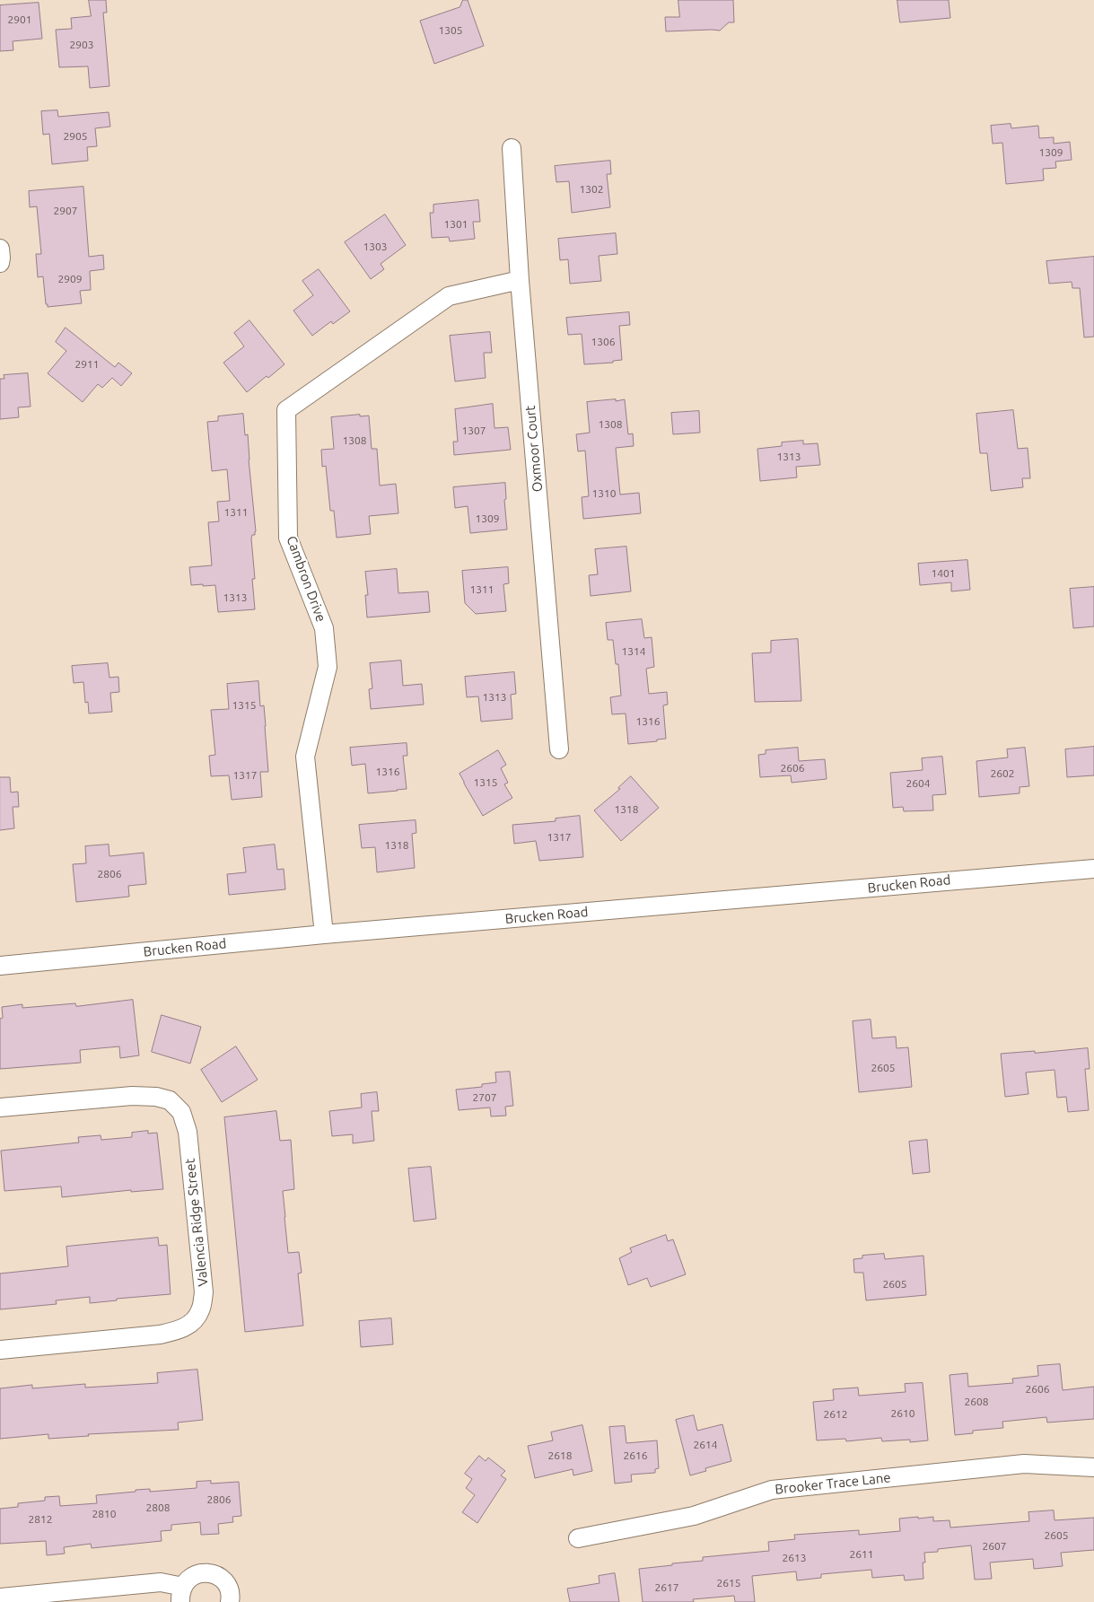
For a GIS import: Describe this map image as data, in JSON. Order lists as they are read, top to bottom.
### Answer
{
  "streets": {
    "street": [
      "Oxmoor Court",
      "Cambron Drive",
      "Brucken Road",
      "Valencia Ridge Street",
      "Brooker Trace Lane"
    ]
  },
  "crossings": [
    ["Oxmoor Court", "Cambron Drive"],
    ["Cambron Drive", "Brucken Road"]
  ],
  "house_numbers": [
    "2901",
    "1305",
    "2903",
    "2905",
    "1309",
    "1302",
    "2907",
    "1301",
    "1303",
    "2909",
    "1306",
    "2911",
    "1308",
    "1307",
    "1308",
    "1313",
    "1310",
    "1311",
    "1309",
    "1401",
    "1311",
    "1313",
    "1314",
    "1313",
    "1315",
    "1316",
    "2606",
    "1316",
    "2602",
    "1317",
    "1315",
    "2604",
    "1318",
    "1317",
    "1318",
    "2806",
    "2605",
    "2707",
    "2605",
    "2606",
    "2608",
    "2610",
    "2612",
    "2614",
    "2618",
    "2616",
    "2806",
    "2808",
    "2810",
    "2812",
    "2605",
    "2607",
    "2611",
    "2613",
    "2615",
    "2617"
  ]
}
